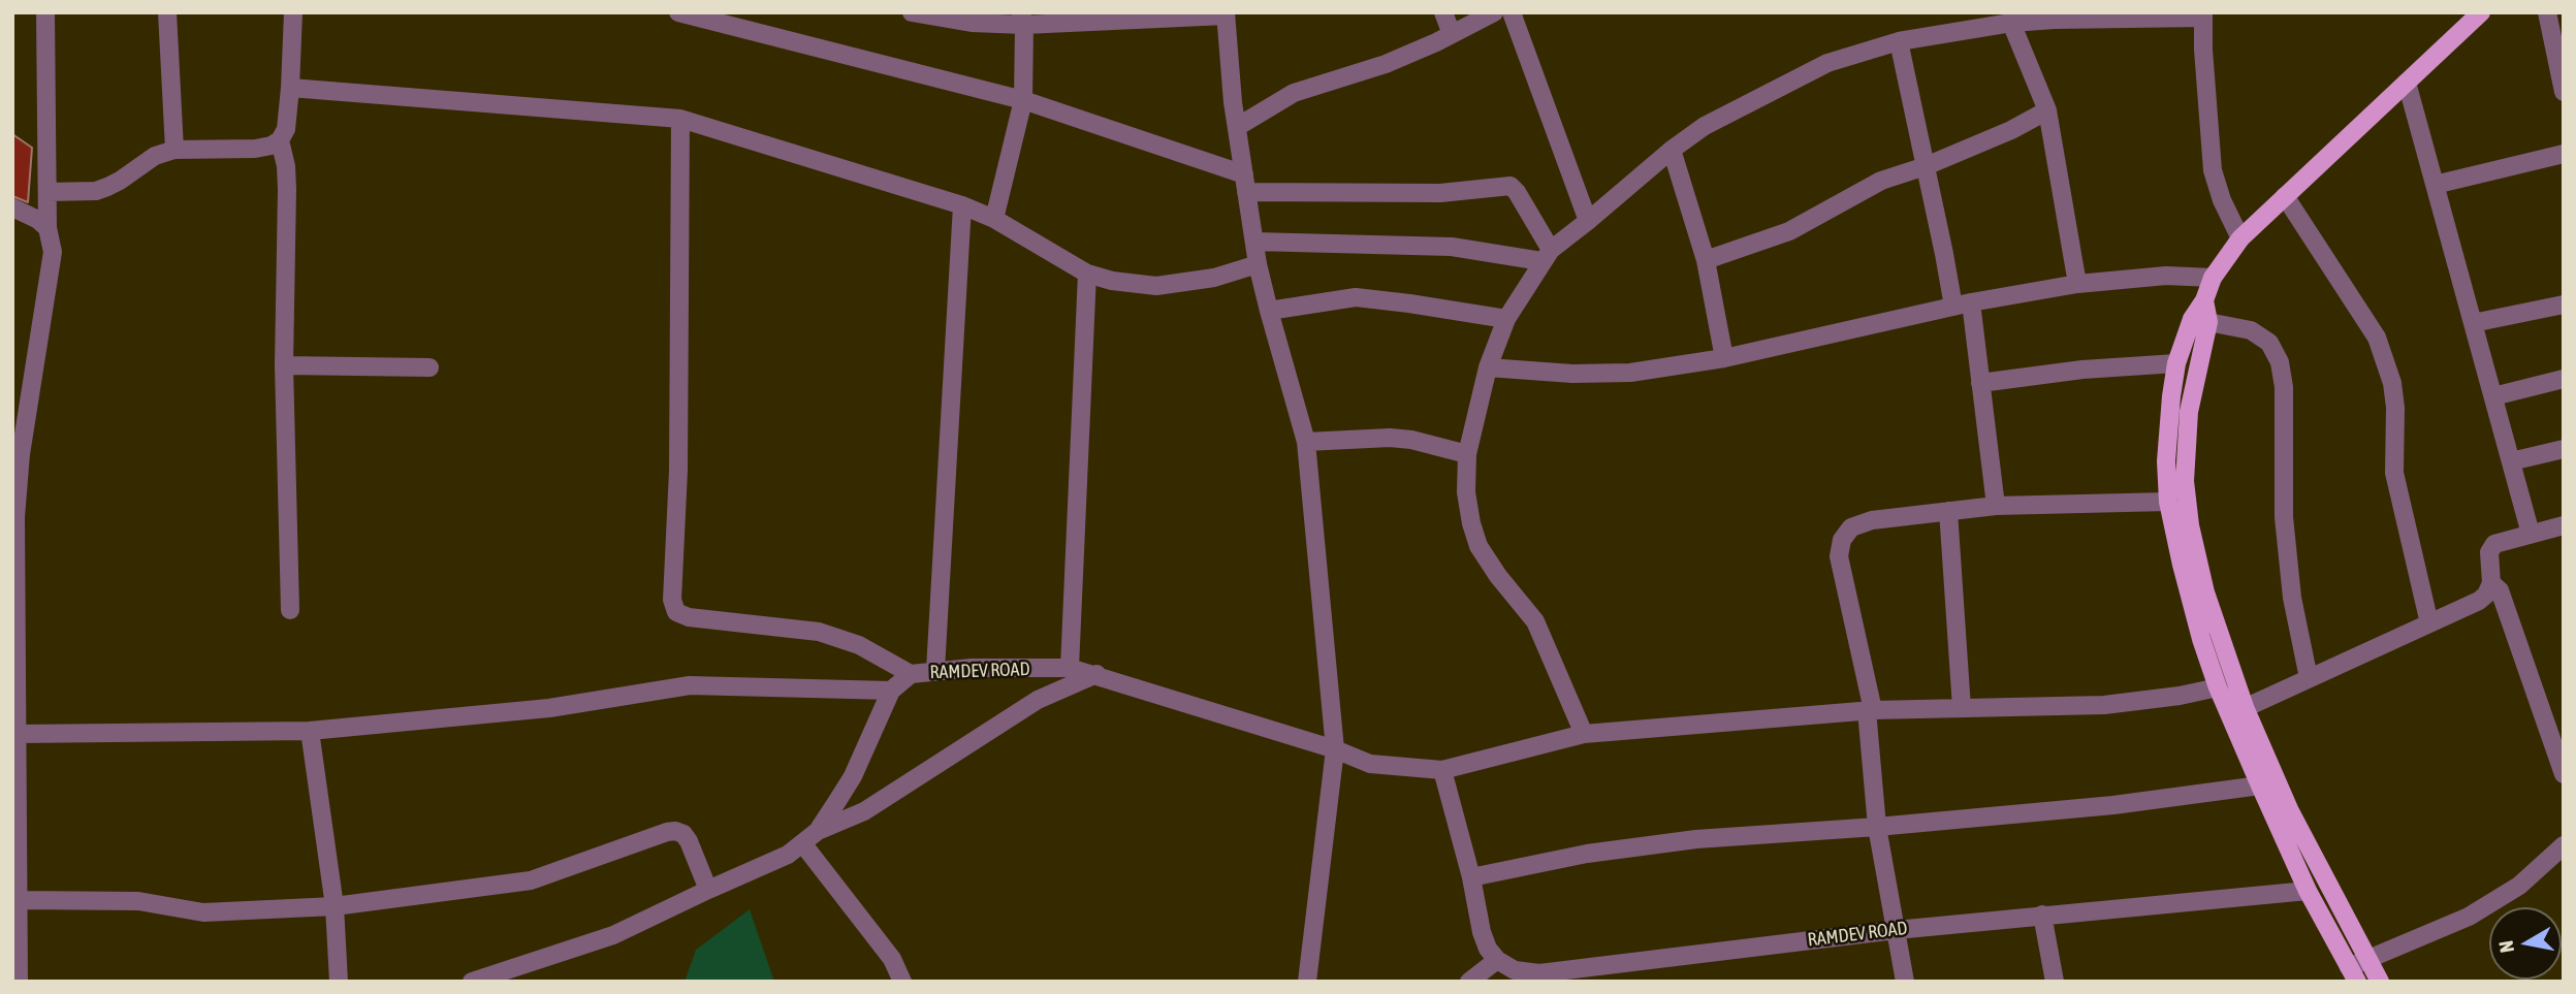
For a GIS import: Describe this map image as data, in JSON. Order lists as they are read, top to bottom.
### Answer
{
  "streets": {
    "street": ["RAMDEV ROAD"]
  },
  "north": "left"
}
